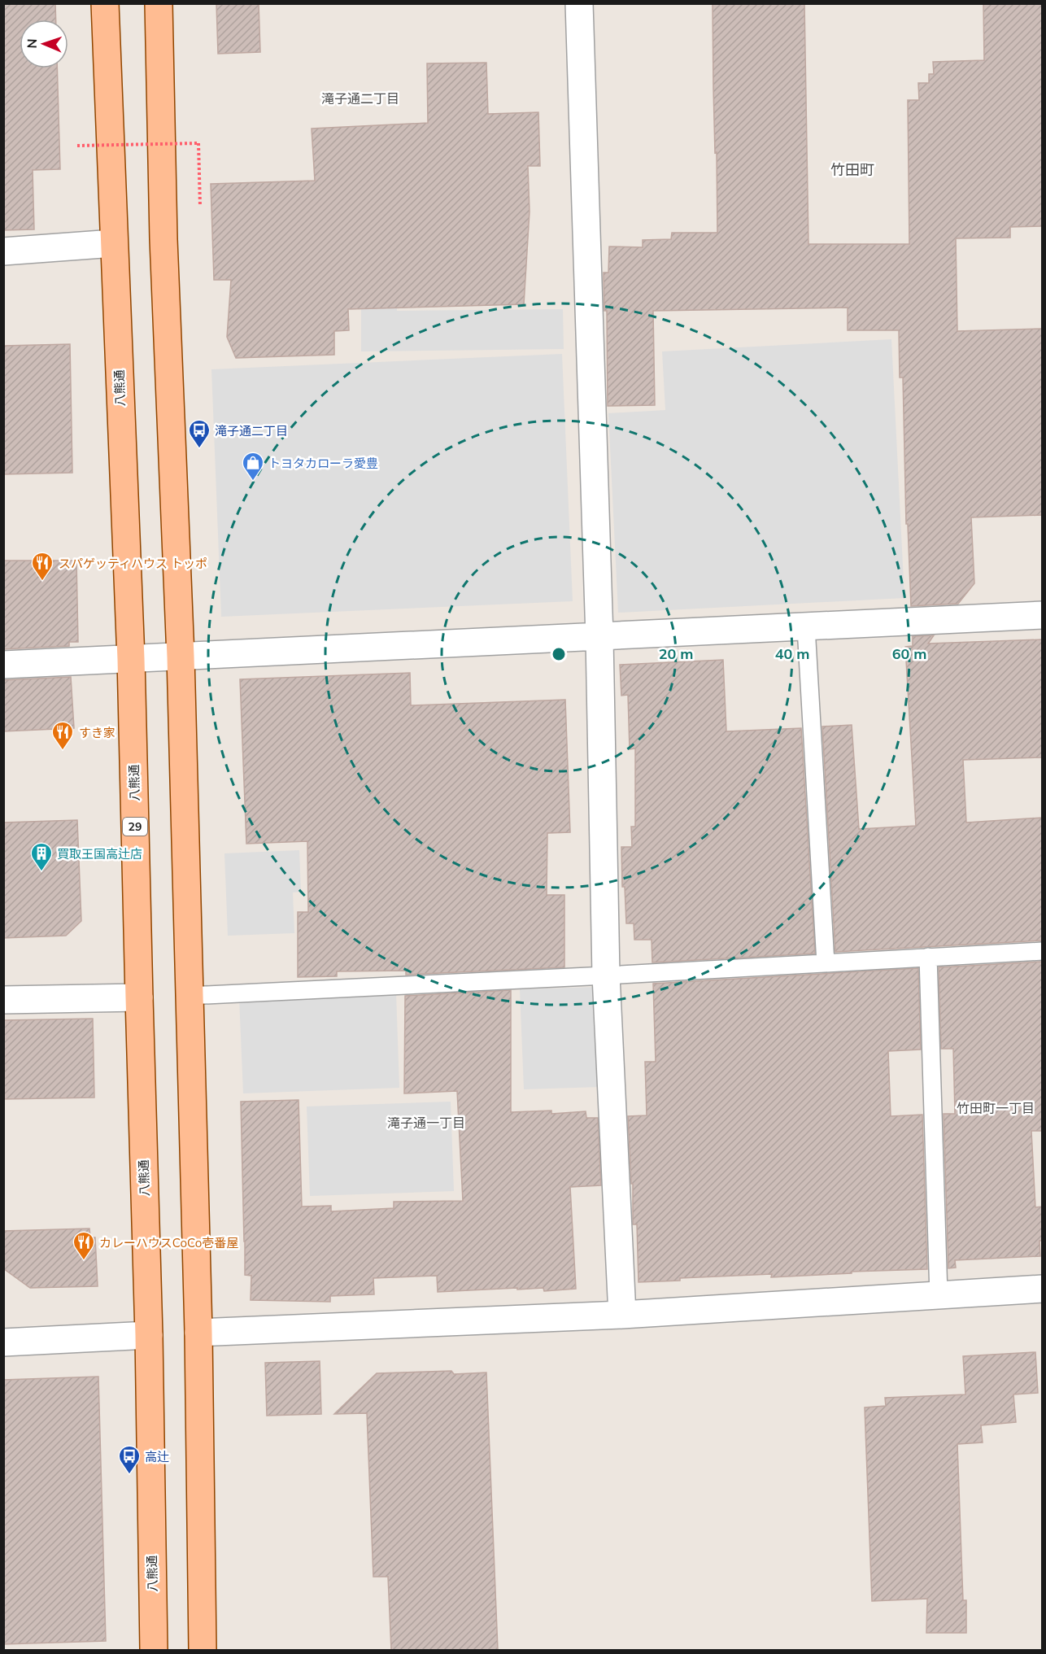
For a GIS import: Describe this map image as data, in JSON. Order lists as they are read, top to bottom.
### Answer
{
  "streets": {
    "main road": ["八熊通", "29"]
  },
  "districts": [
    "滝子通二丁目",
    "竹田町",
    "竹田町一丁目",
    "滝子通一丁目"
  ],
  "places": {
    "bus stop": ["滝子通二丁目", "高辻"],
    "shop": ["トヨタカローラ愛豊"],
    "restaurant": ["スパゲッティハウス トッポ", "すき家", "カレーハウスCoCo壱番屋"],
    "building": ["買取王国高辻店"]
  },
  "north": "left",
  "rings": ["20 m", "40 m", "60 m"]
}
